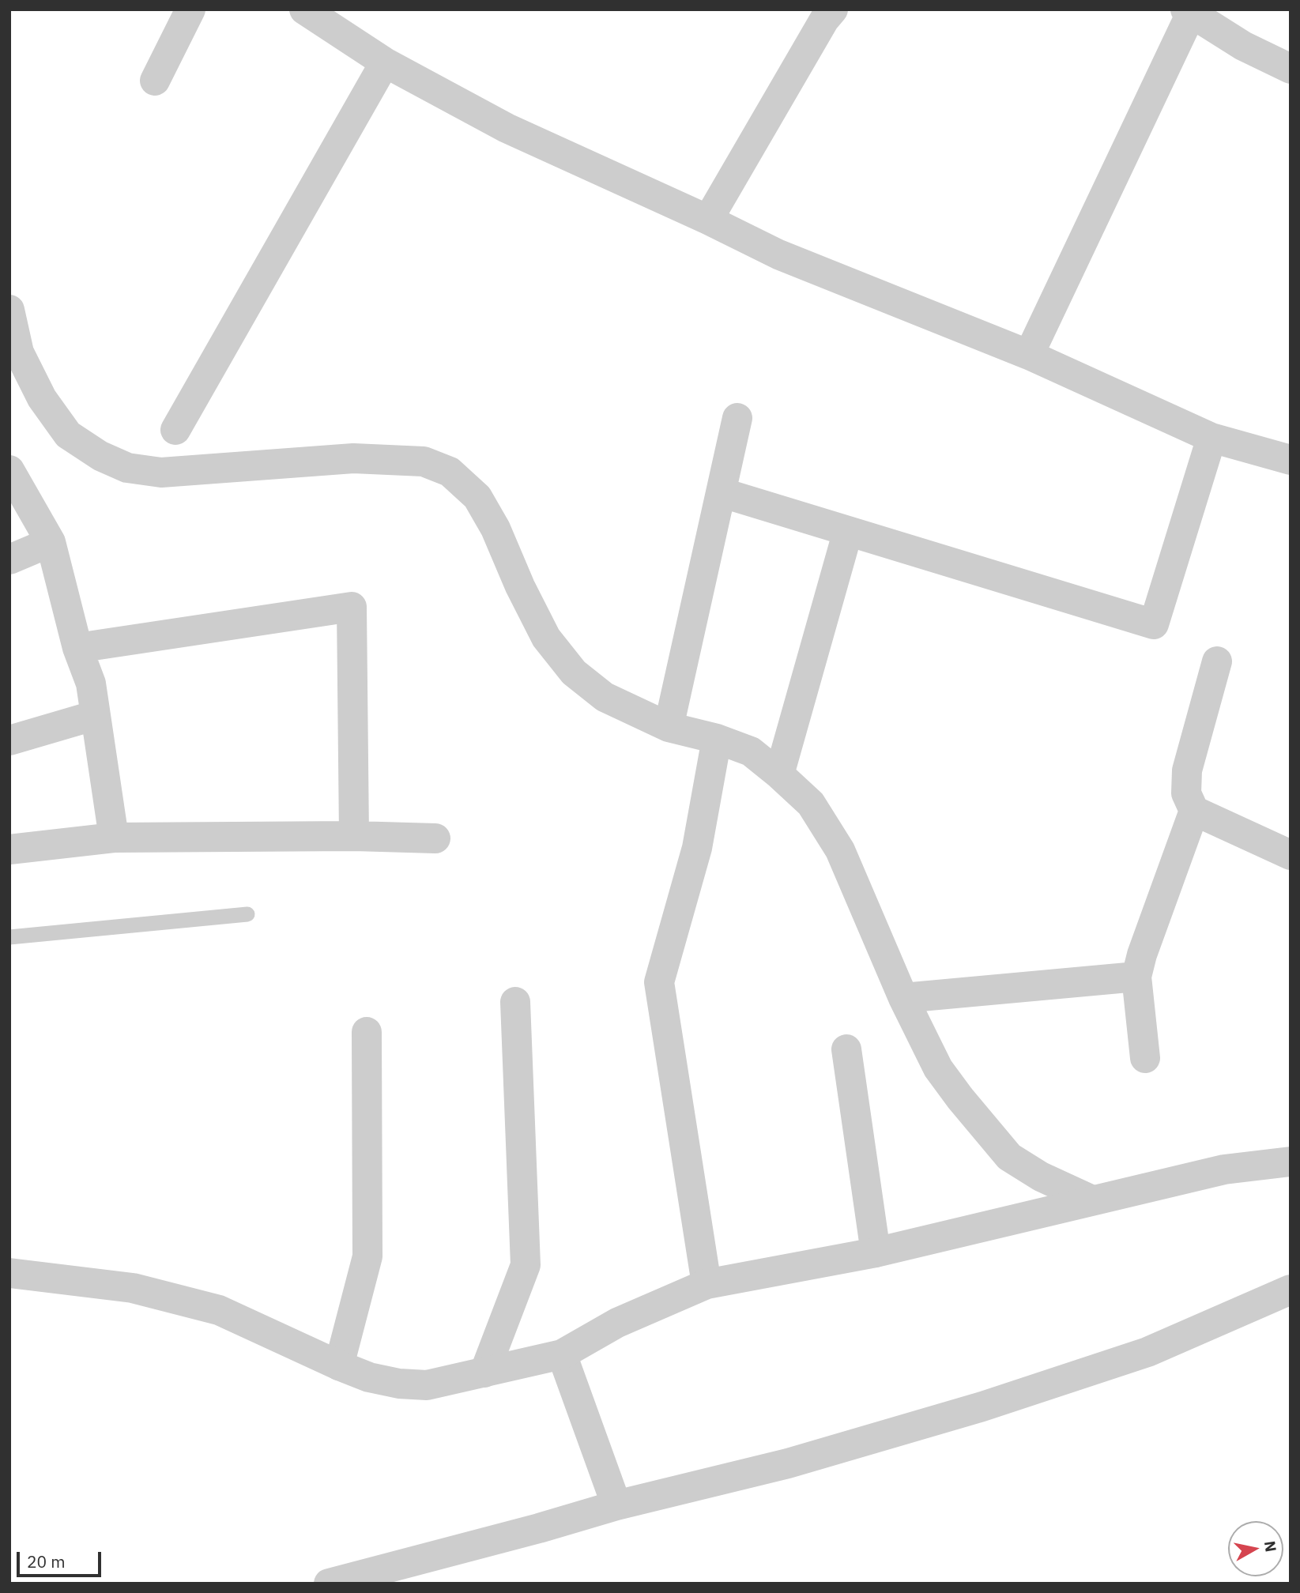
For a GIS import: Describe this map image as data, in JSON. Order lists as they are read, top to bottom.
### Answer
{
  "scale_bar": "20 m",
  "north": "right"
}
